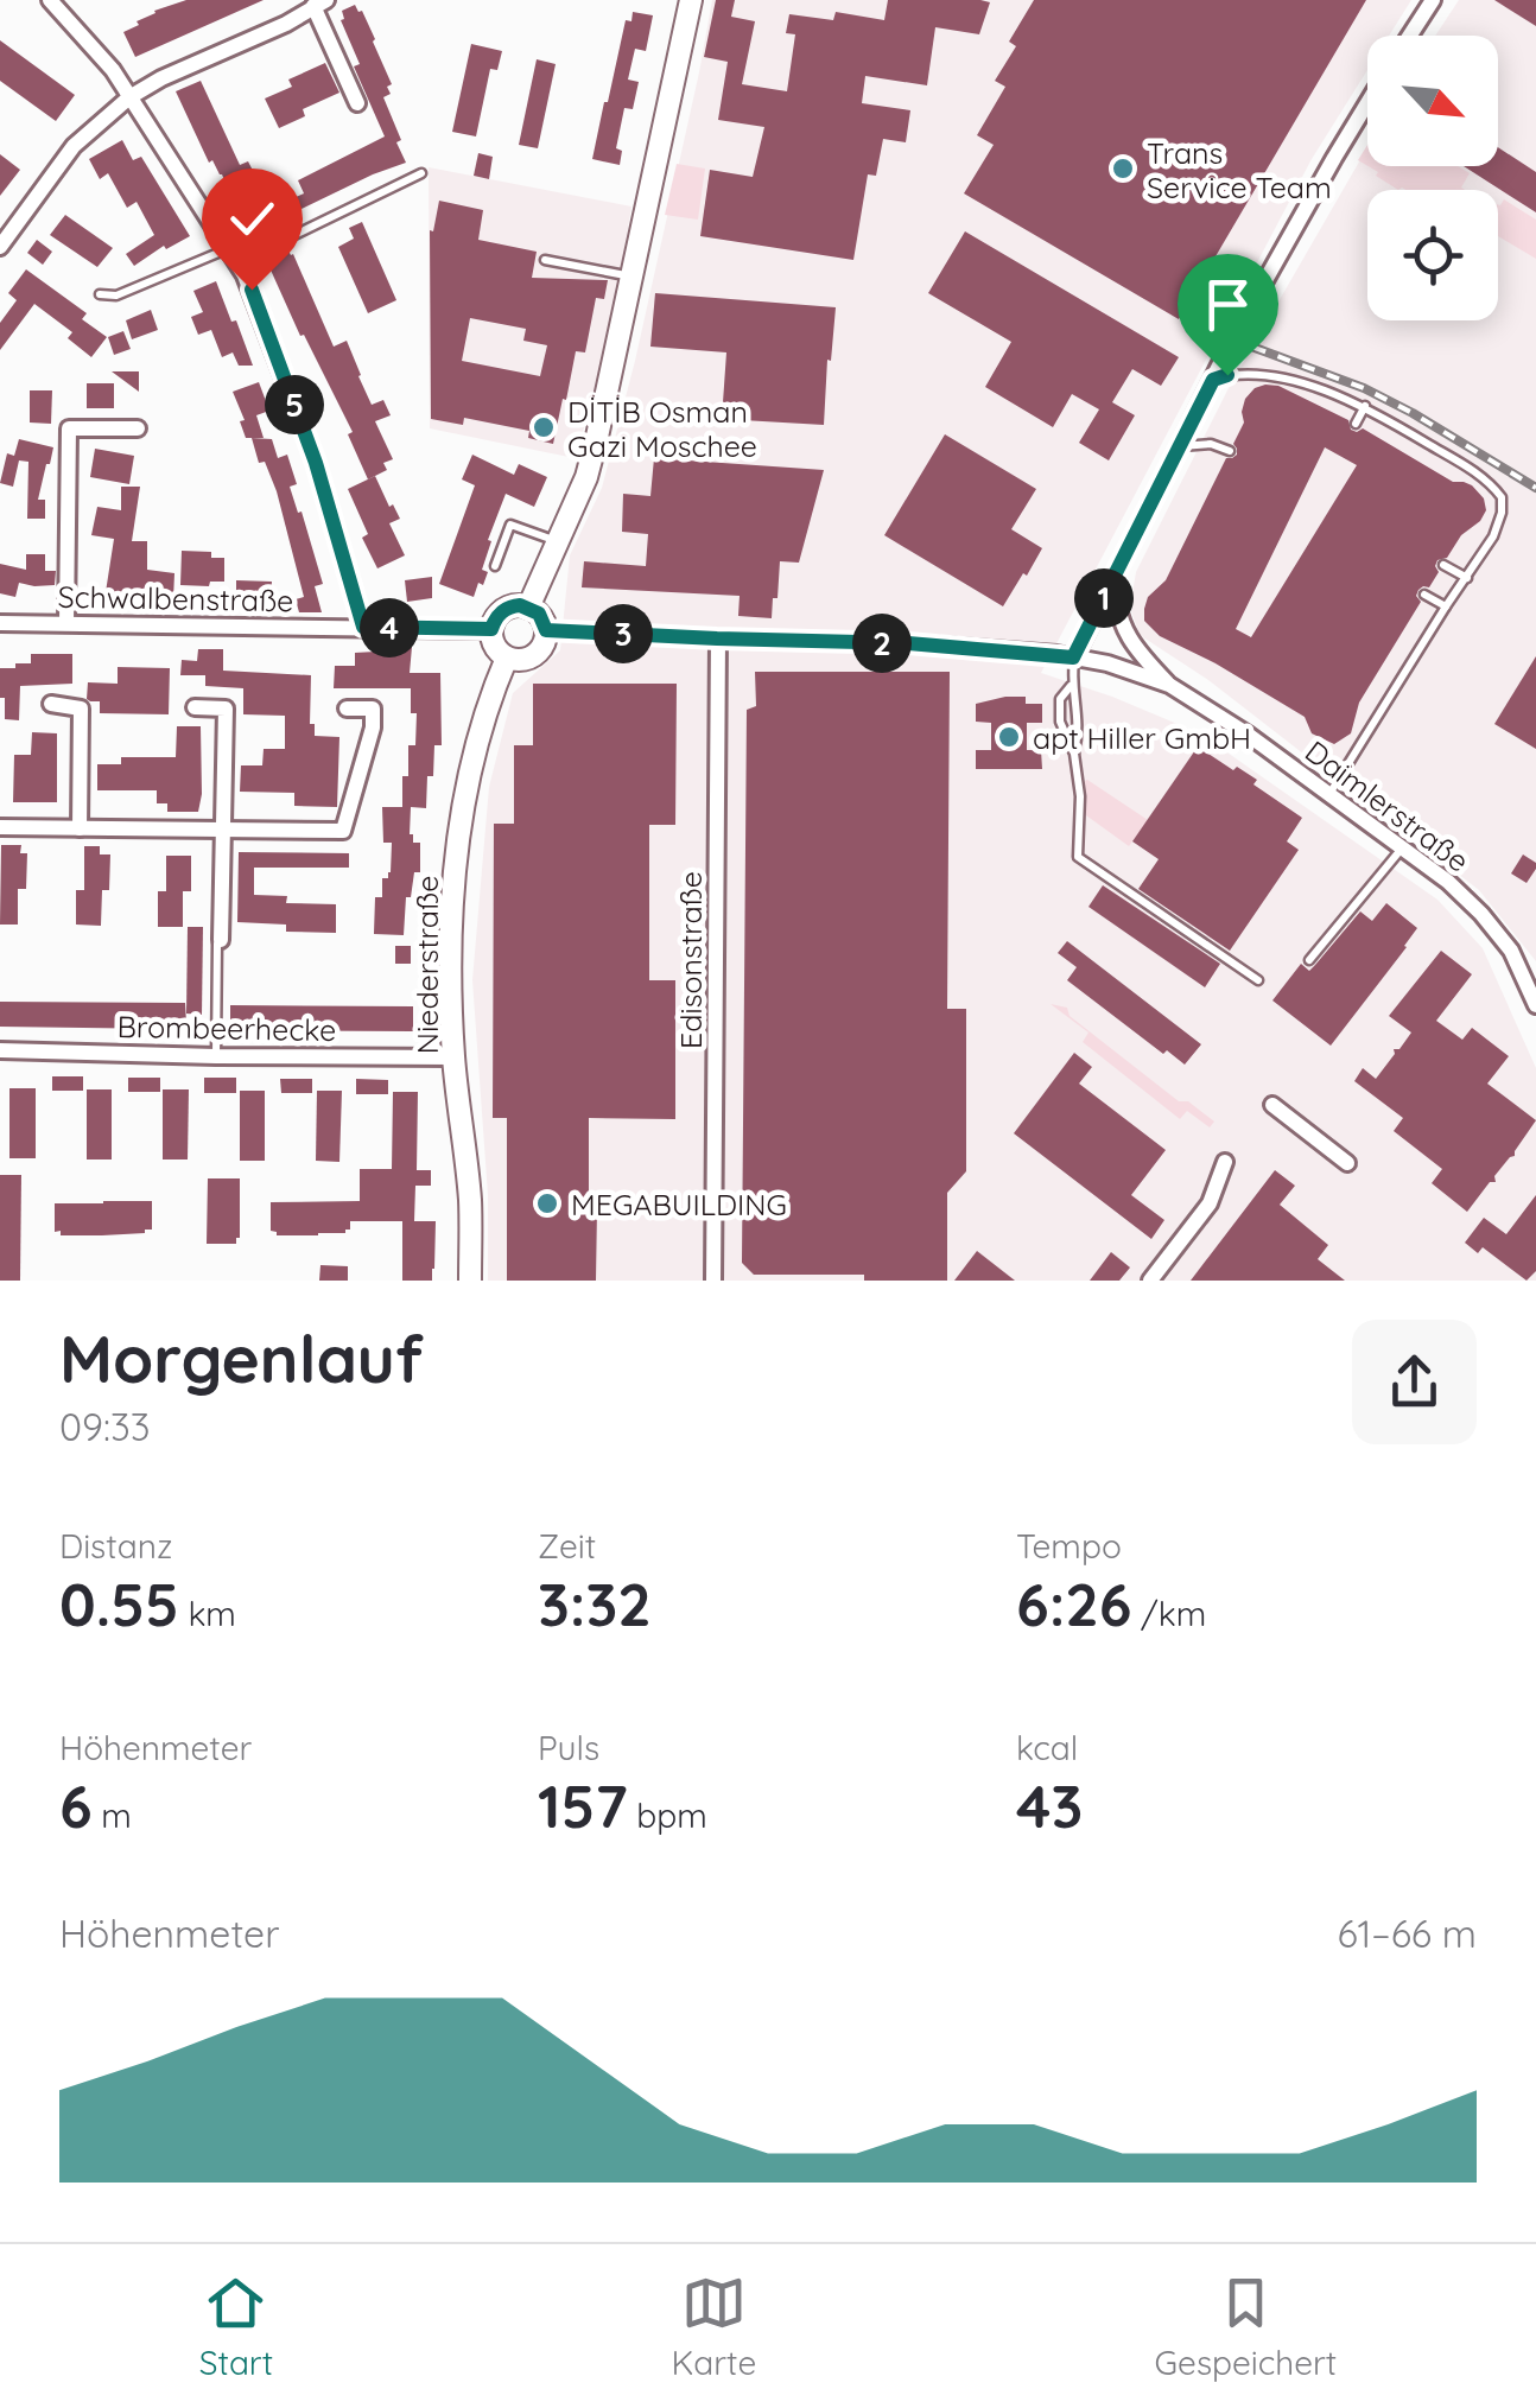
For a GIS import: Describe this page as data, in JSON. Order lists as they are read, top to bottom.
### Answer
{
  "streets": {
    "street": [
      "Schwalbenstraße",
      "Daimlerstraße",
      "Edisonstraße",
      "Niederstraße",
      "Brombeerhecke"
    ]
  },
  "crossings": [
    ["Schwalbenstraße", "Daimlerstraße"],
    ["Schwalbenstraße", "Niederstraße"],
    ["Daimlerstraße", "Edisonstraße"],
    ["Daimlerstraße", "Niederstraße"],
    ["Niederstraße", "Brombeerhecke"]
  ],
  "places": [
    "Trans Service Team",
    "DİTİB Osman Gazi Moschee",
    "apt Hiller GmbH",
    "MEGABUILDING"
  ],
  "north": "bottom right",
  "page": {
    "pins": [
      "5",
      "1",
      "4",
      "3",
      "2"
    ],
    "heading": ["Morgenlauf", "09:33"],
    "stats": [
      ["Distanz", "0.55 km"],
      ["Zeit", "3:32"],
      ["Tempo", "6:26 /km"],
      ["Höhenmeter", "6 m"],
      ["Puls", "157 bpm"],
      ["kcal", "43"]
    ],
    "chart": ["Höhenmeter", "61–66 m"],
    "tabs": ["Start", "Karte", "Gespeichert"]
  }
}
